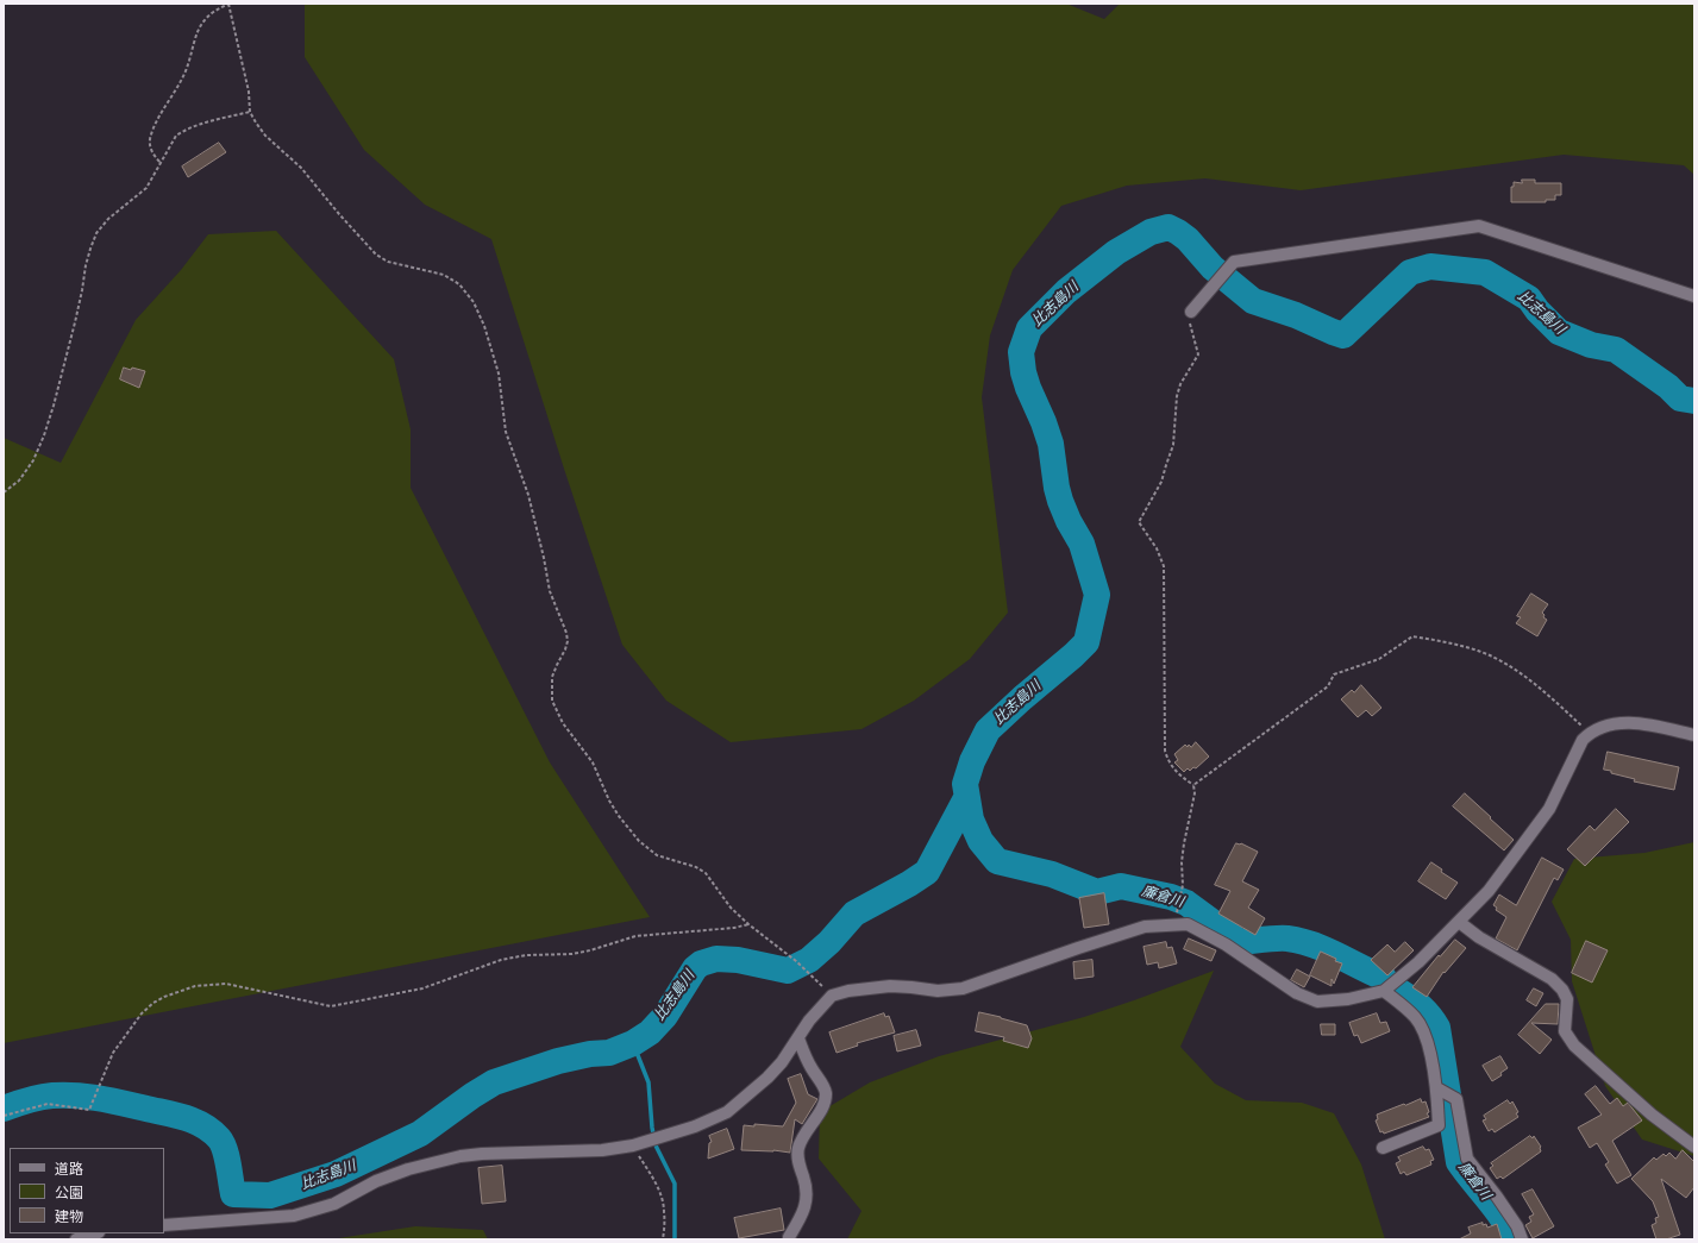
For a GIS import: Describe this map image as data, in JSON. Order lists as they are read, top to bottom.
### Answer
{
  "water": ["比志島川", "廉倉川"],
  "legend": ["道路", "公園", "建物"]
}
